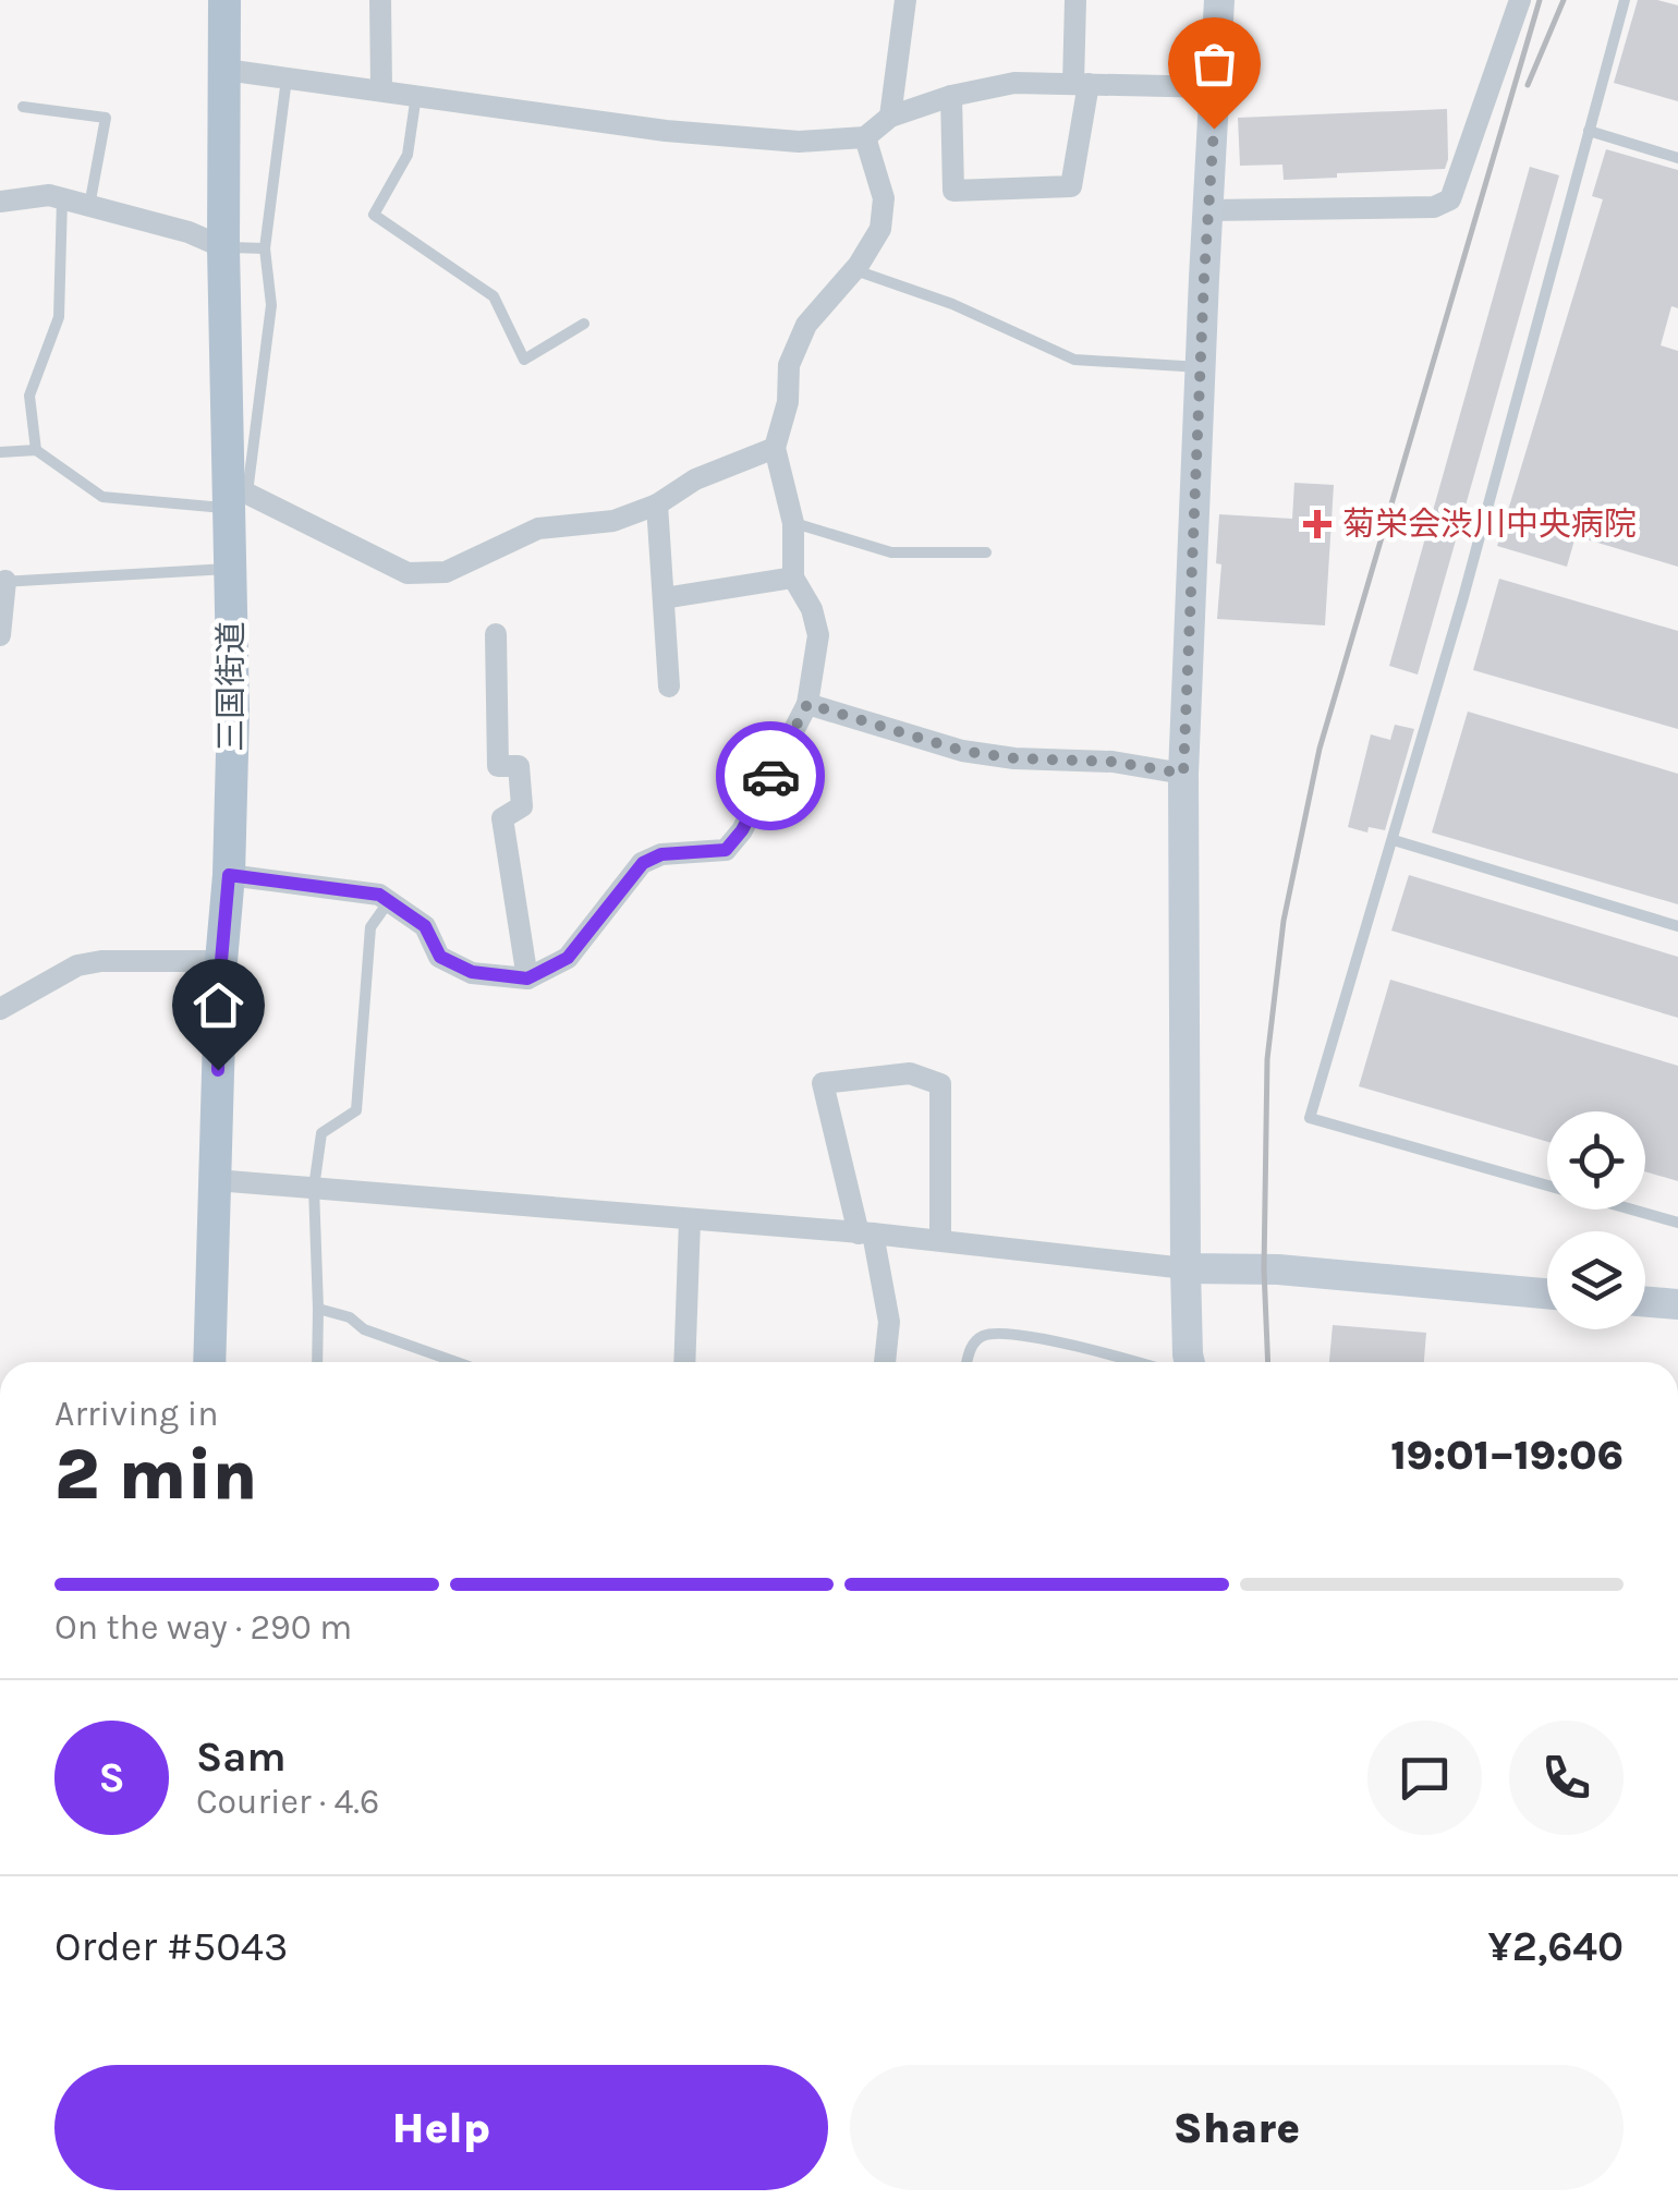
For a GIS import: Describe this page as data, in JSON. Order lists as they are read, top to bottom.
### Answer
{
  "streets": {
    "main road": ["三国街道"]
  },
  "places": {
    "health": ["菊栄会渋川中央病院"]
  },
  "page": {
    "heading": ["2 min", "Arriving in", "19:01–19:06"],
    "panel": [
      "Sam",
      "Courier · 4.6",
      "Order #5043",
      "¥2,640"
    ],
    "bar": "On the way · 290 m",
    "round": "S",
    "buttons": ["Help", "Share"]
  }
}
